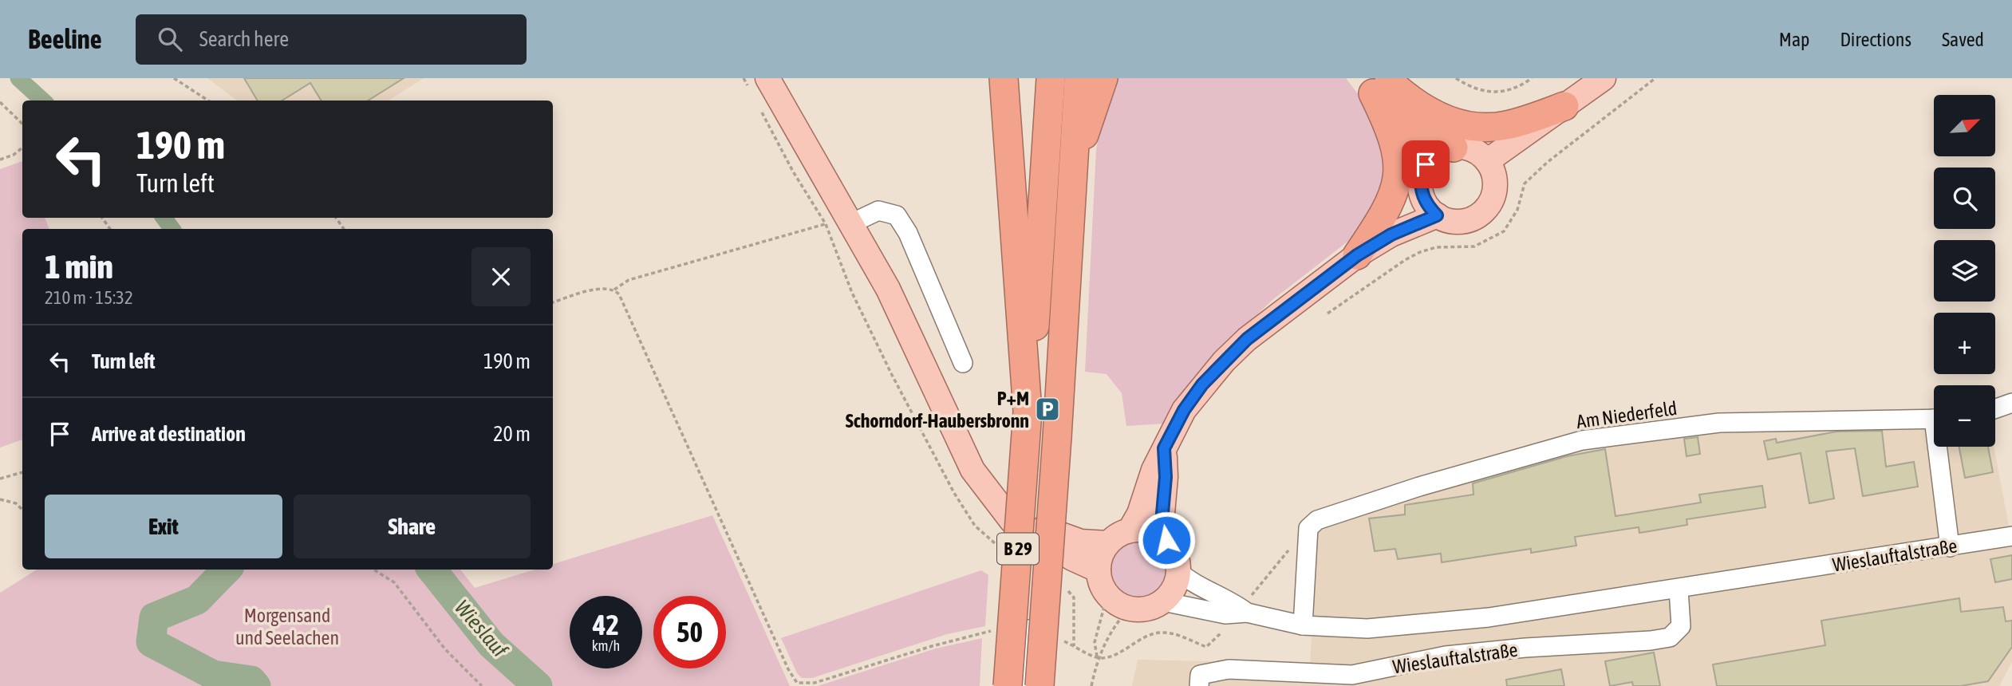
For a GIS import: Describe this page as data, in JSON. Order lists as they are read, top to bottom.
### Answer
{
  "streets": {
    "highway": ["B 29"],
    "main road": ["Wieslauftalstraße"],
    "street": ["Am Niederfeld"]
  },
  "crossings": [
    ["Am Niederfeld", "Wieslauftalstraße"]
  ],
  "water": ["Wieslauf"],
  "parks": ["Morgensand und Seelachen"],
  "places": {
    "parking": ["P+M Schorndorf-Haubersbronn"]
  },
  "north": "top right",
  "page": {
    "header": "Beeline",
    "search": "Search here",
    "nav": ["Map", "Directions", "Saved"],
    "map_buttons": ["+", "−"],
    "turn": ["190 m", "Turn left"],
    "heading": ["1 min", "210 m · 15:32"],
    "list": [
      {
        "name": "Turn left",
        "value": "190 m"
      },
      {
        "name": "Arrive at destination",
        "value": "20 m"
      }
    ],
    "buttons": ["Exit", "Share"],
    "speed": "42 km/h",
    "limit": "50"
  }
}
